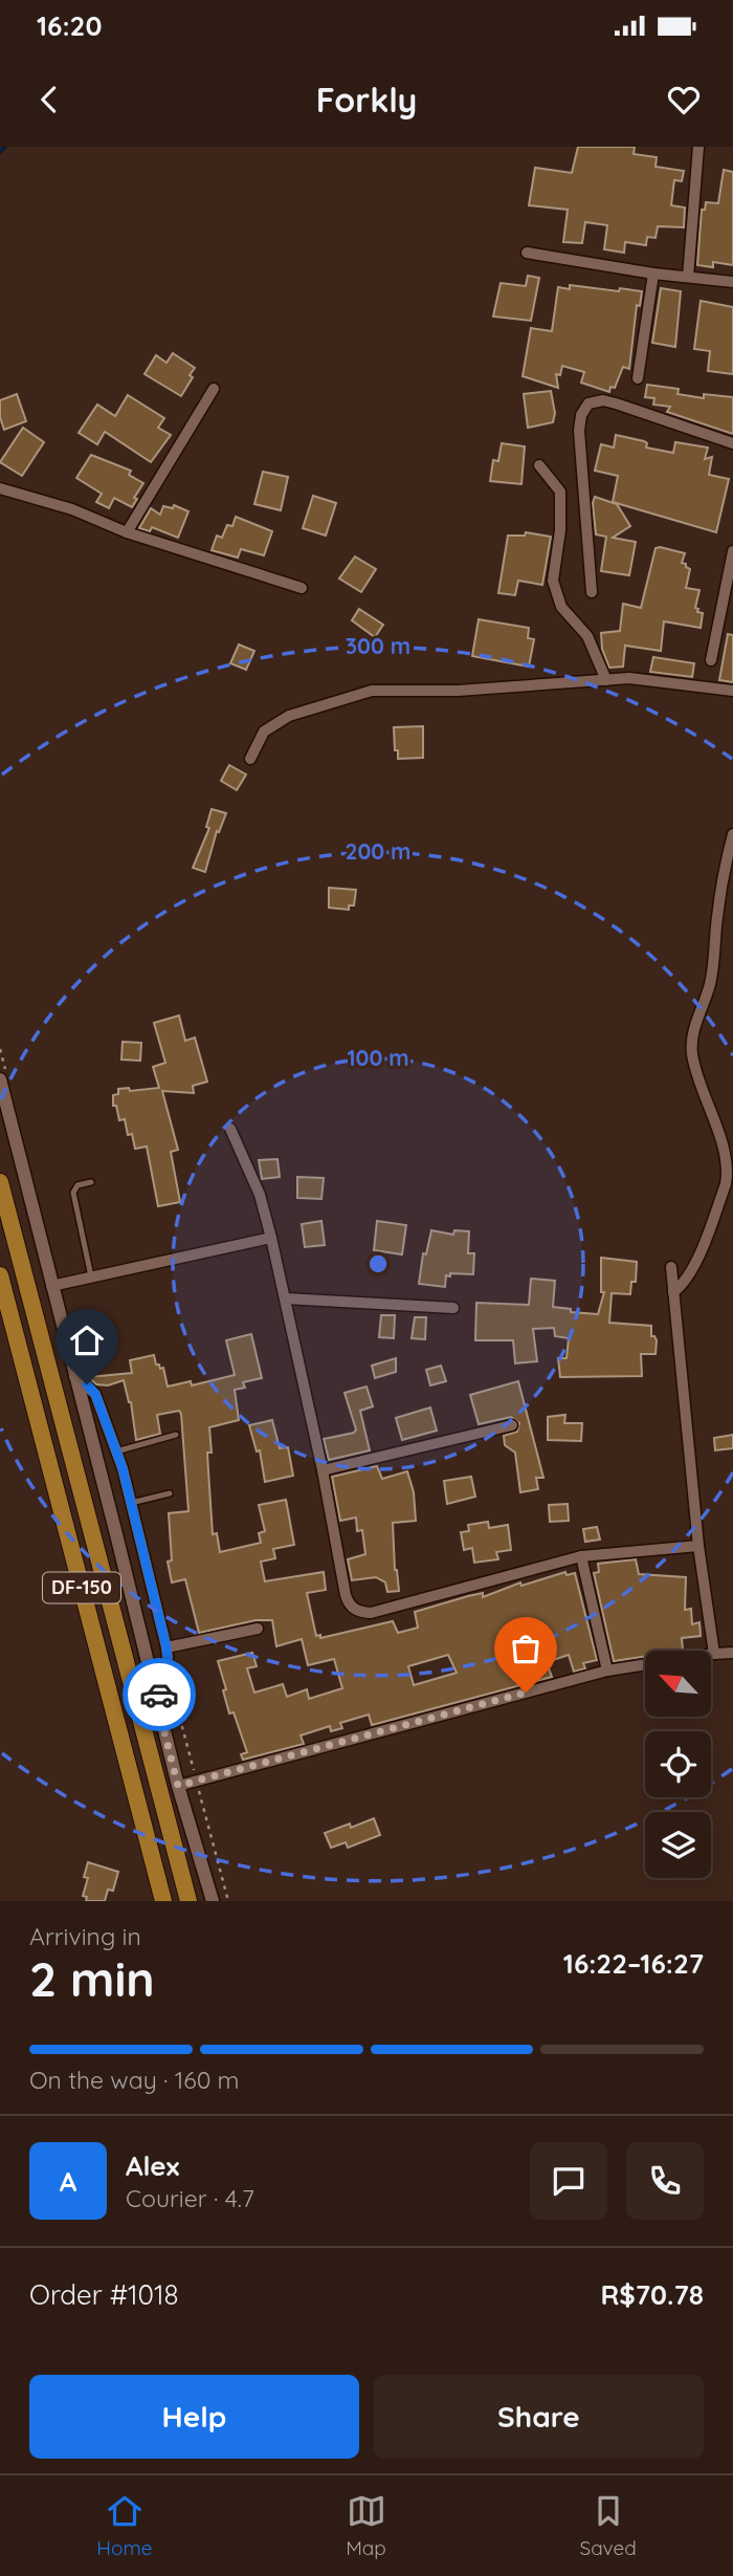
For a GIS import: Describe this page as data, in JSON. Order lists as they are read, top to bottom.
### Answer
{
  "streets": {
    "main road": ["DF-150"]
  },
  "north": "top left",
  "page": {
    "status": "16:20",
    "header": "Forkly",
    "heading": ["2 min", "Arriving in", "16:22–16:27"],
    "panel": [
      "Alex",
      "Courier · 4.7",
      "Order #1018",
      "R$70.78"
    ],
    "bar": "On the way · 160 m",
    "round": "A",
    "buttons": ["Help", "Share"],
    "tabs": ["Home", "Map", "Saved"]
  },
  "rings": ["300 m", "200 m", "100 m"]
}
